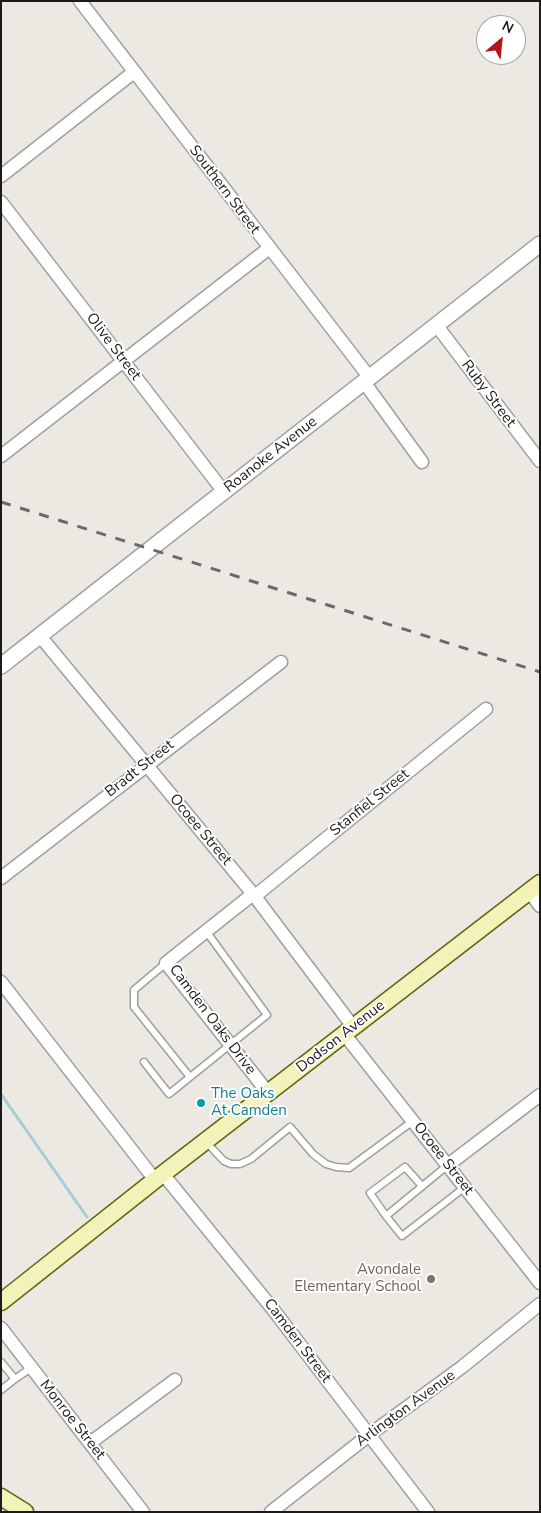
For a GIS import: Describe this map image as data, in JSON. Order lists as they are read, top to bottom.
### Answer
{
  "streets": {
    "main road": ["Dodson Avenue"],
    "street": [
      "Southern Street",
      "Olive Street",
      "Ruby Street",
      "Roanoke Avenue",
      "Bradt Street",
      "Stanfiel Street",
      "Ocoee Street",
      "Camden Oaks Drive",
      "Camden Street",
      "Arlington Avenue",
      "Monroe Street"
    ]
  },
  "crossings": [
    ["Southern Street", "Roanoke Avenue"],
    ["Olive Street", "Roanoke Avenue"],
    ["Ruby Street", "Roanoke Avenue"],
    ["Roanoke Avenue", "Ocoee Street"],
    ["Bradt Street", "Ocoee Street"],
    ["Stanfiel Street", "Ocoee Street"],
    ["Stanfiel Street", "Camden Oaks Drive"],
    ["Ocoee Street", "Camden Oaks Drive"],
    ["Ocoee Street", "Dodson Avenue"],
    ["Camden Oaks Drive", "Dodson Avenue"],
    ["Dodson Avenue", "Camden Street"],
    ["Camden Street", "Arlington Avenue"]
  ],
  "places": ["The Oaks At Camden", "Avondale Elementary School"],
  "north": "top right"
}
